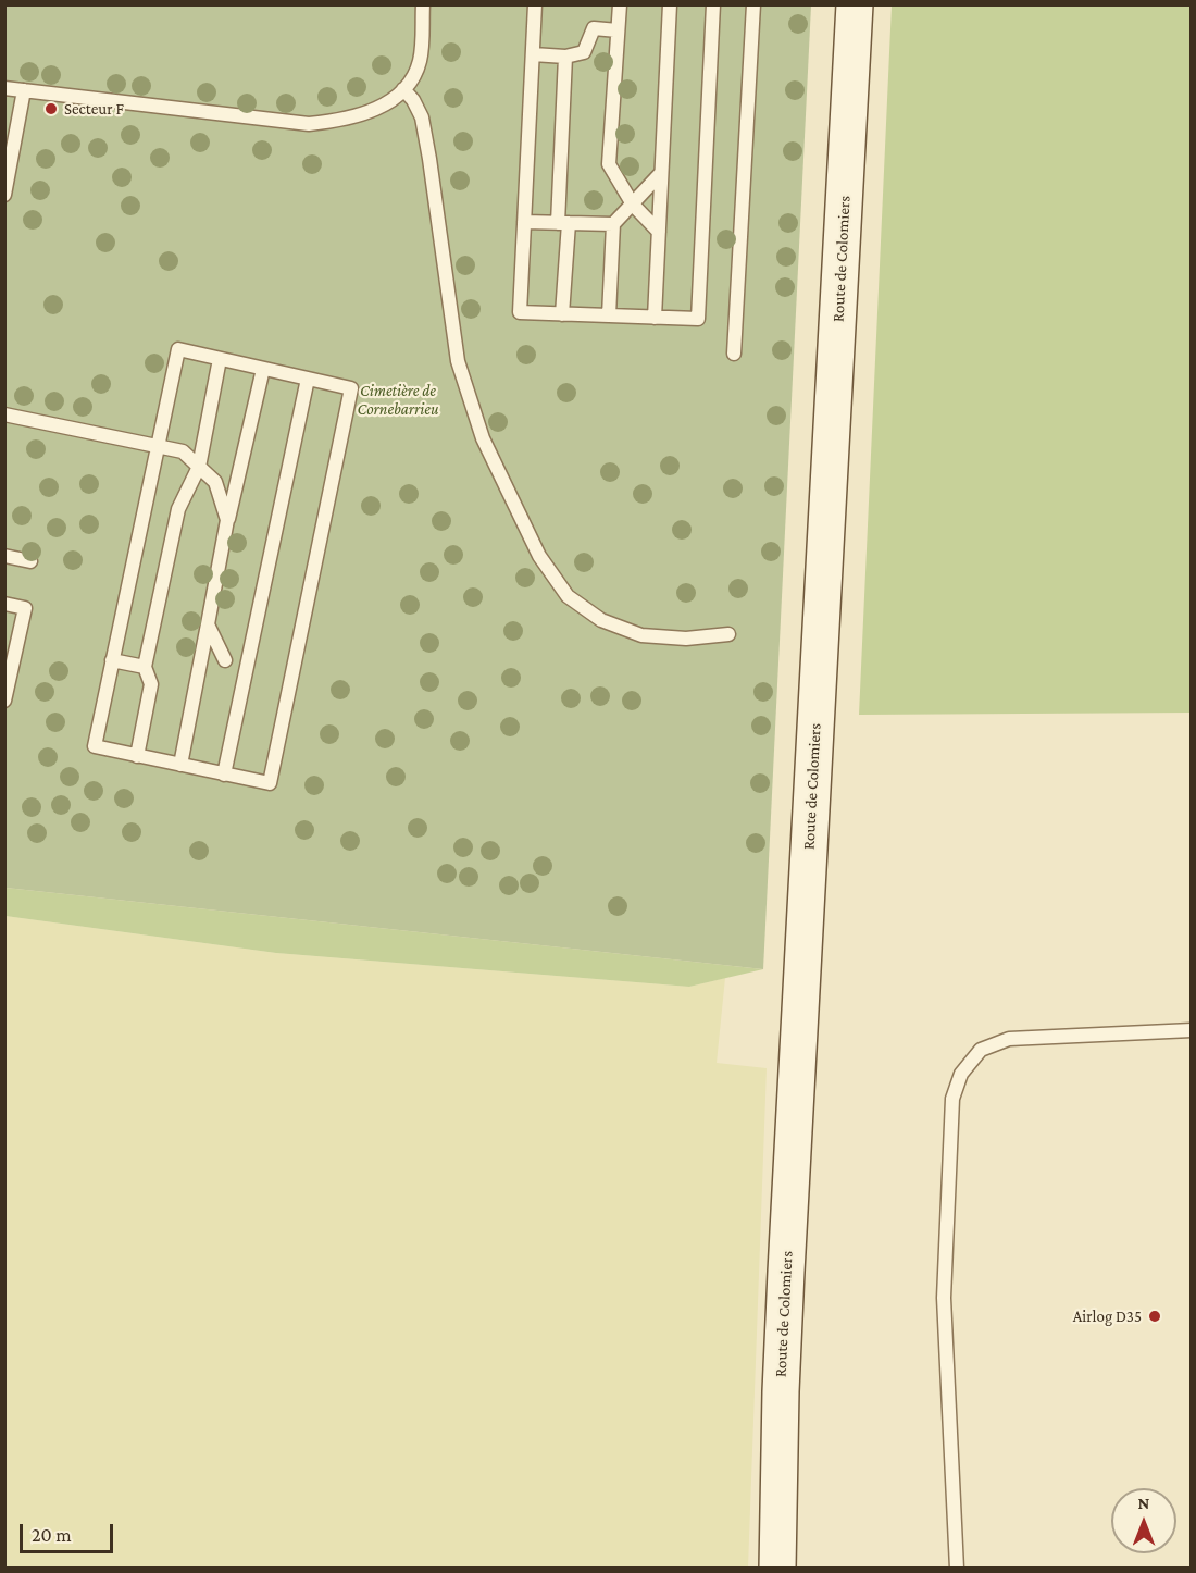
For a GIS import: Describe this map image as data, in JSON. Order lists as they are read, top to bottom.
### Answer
{
  "streets": {
    "main road": ["Route de Colomiers"]
  },
  "parks": ["Cimetière de Cornebarrieu"],
  "places": ["Secteur F", "Airlog D35"],
  "scale_bar": "20 m",
  "north": "top"
}
